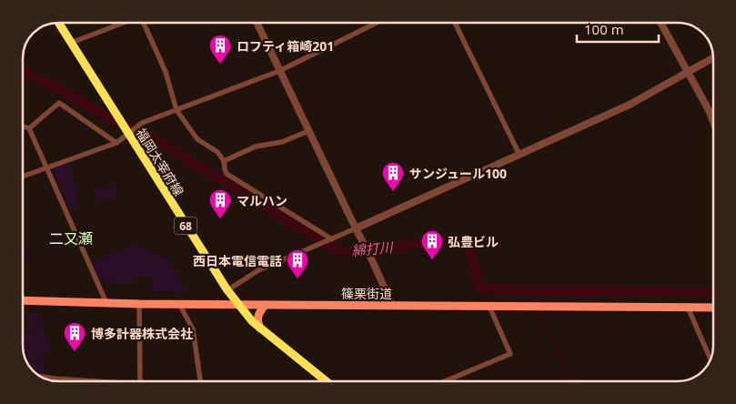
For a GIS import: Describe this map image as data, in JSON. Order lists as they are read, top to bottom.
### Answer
{
  "streets": {
    "main road": ["福岡太宰府線", "68", "篠栗街道"]
  },
  "crossings": [
    ["福岡太宰府線", "篠栗街道"]
  ],
  "districts": ["二又瀬"],
  "water": ["綿打川"],
  "places": {
    "building": [
      "ロフティ箱崎201",
      "サンジュール100",
      "マルハン",
      "弘豊ビル",
      "西日本電信電話",
      "博多計器株式会社"
    ]
  },
  "scale_bar": "100 m"
}
